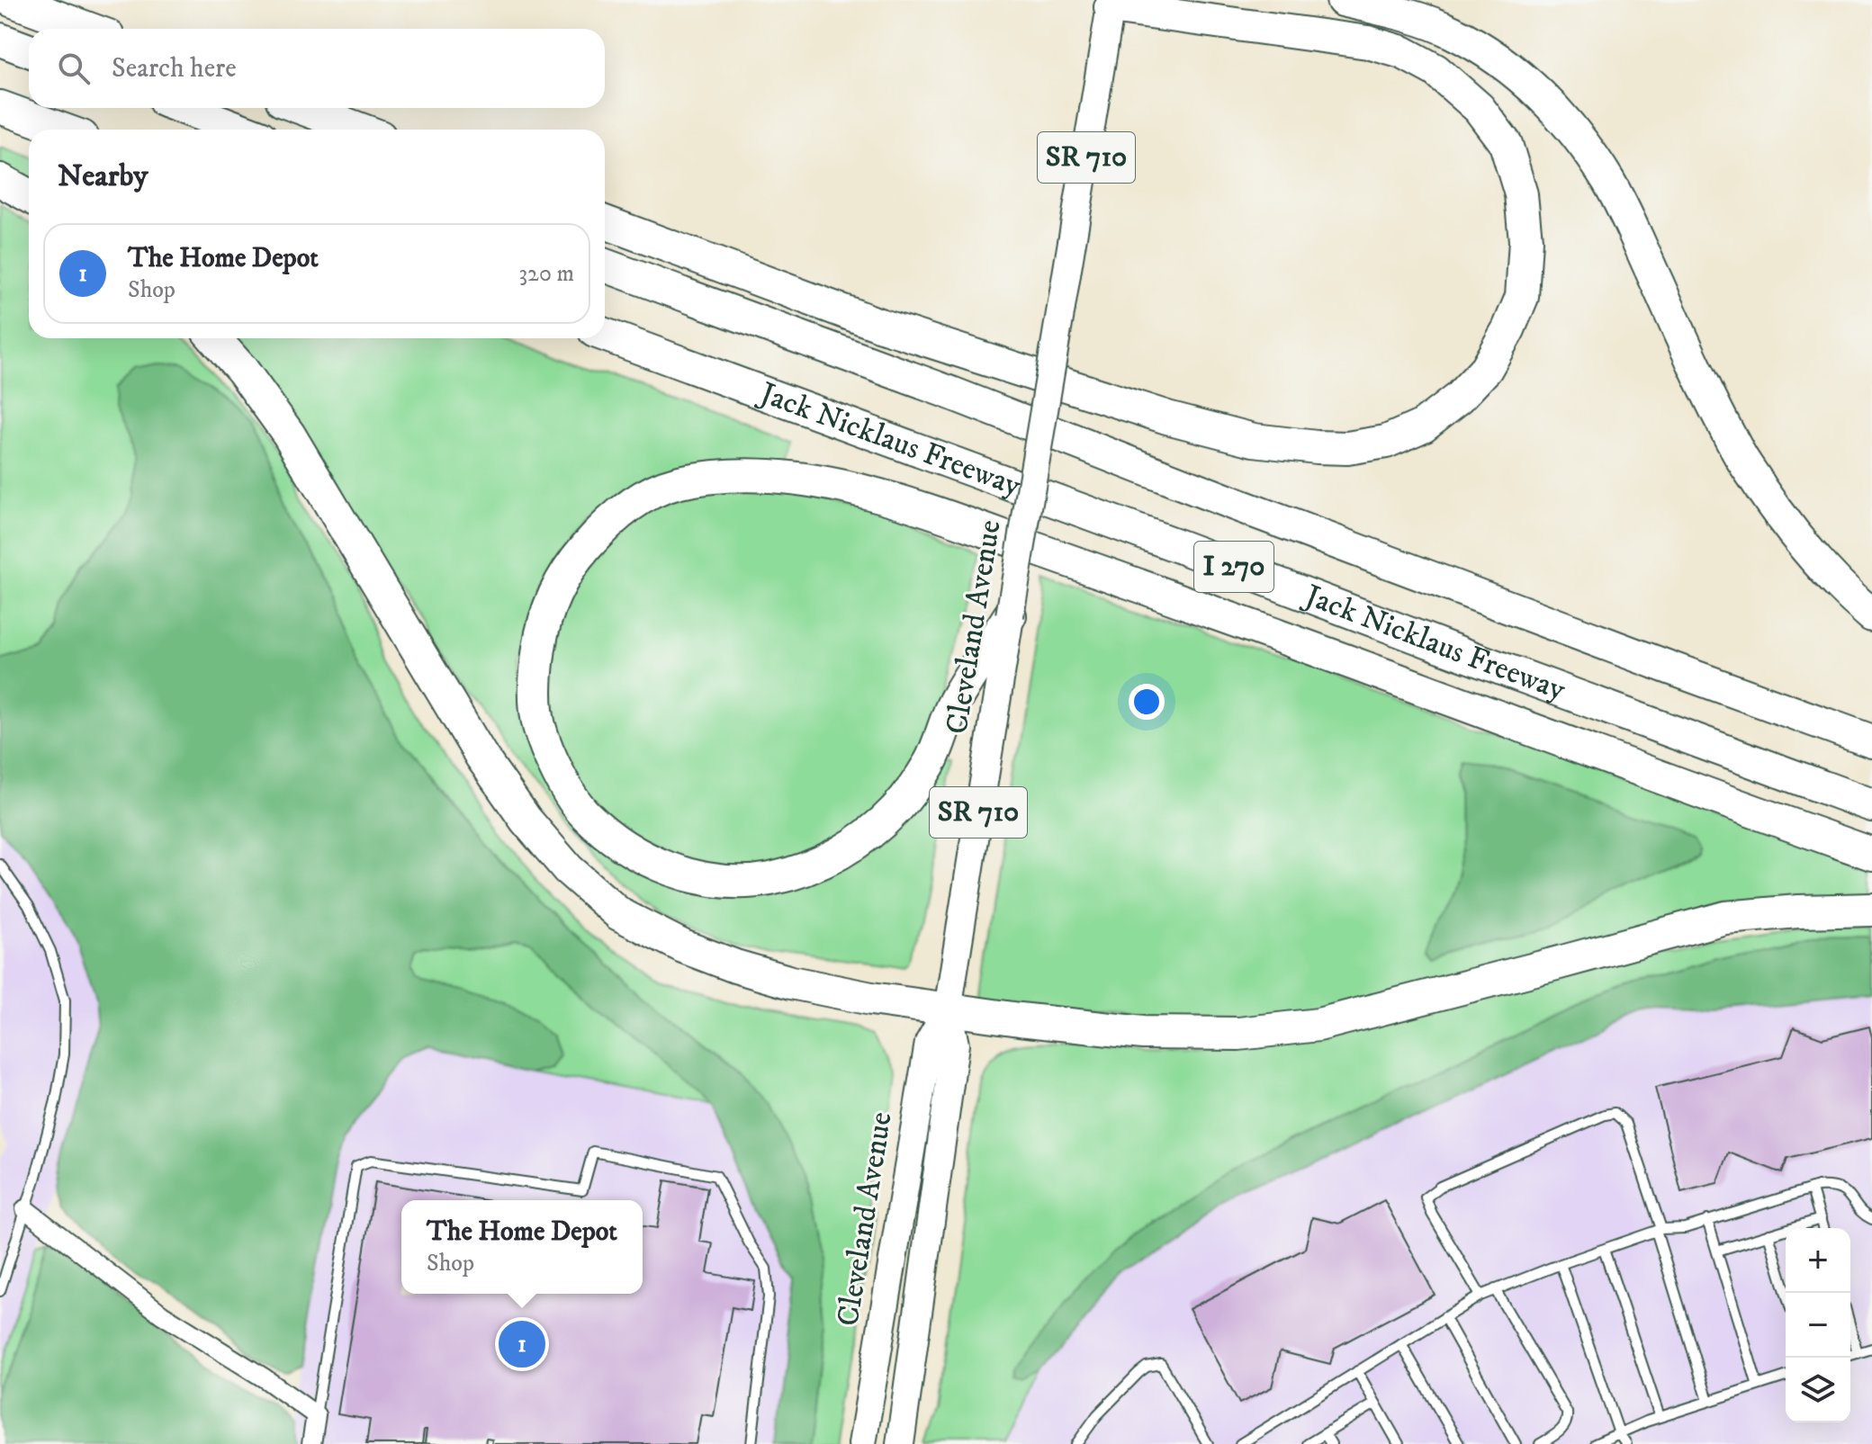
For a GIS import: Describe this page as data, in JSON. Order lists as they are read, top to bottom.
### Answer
{
  "streets": {
    "highway": ["Jack Nicklaus Freeway", "I 270"],
    "main road": ["SR 710", "Cleveland Avenue"]
  },
  "page": {
    "search": "Search here",
    "heading": "Nearby",
    "list": [
      {
        "mark": "1",
        "name": "The Home Depot",
        "note": "Shop",
        "value": "320 m"
      }
    ],
    "popup": ["The Home Depot", "Shop"],
    "map_buttons": ["+", "−"],
    "pins": "1"
  }
}
